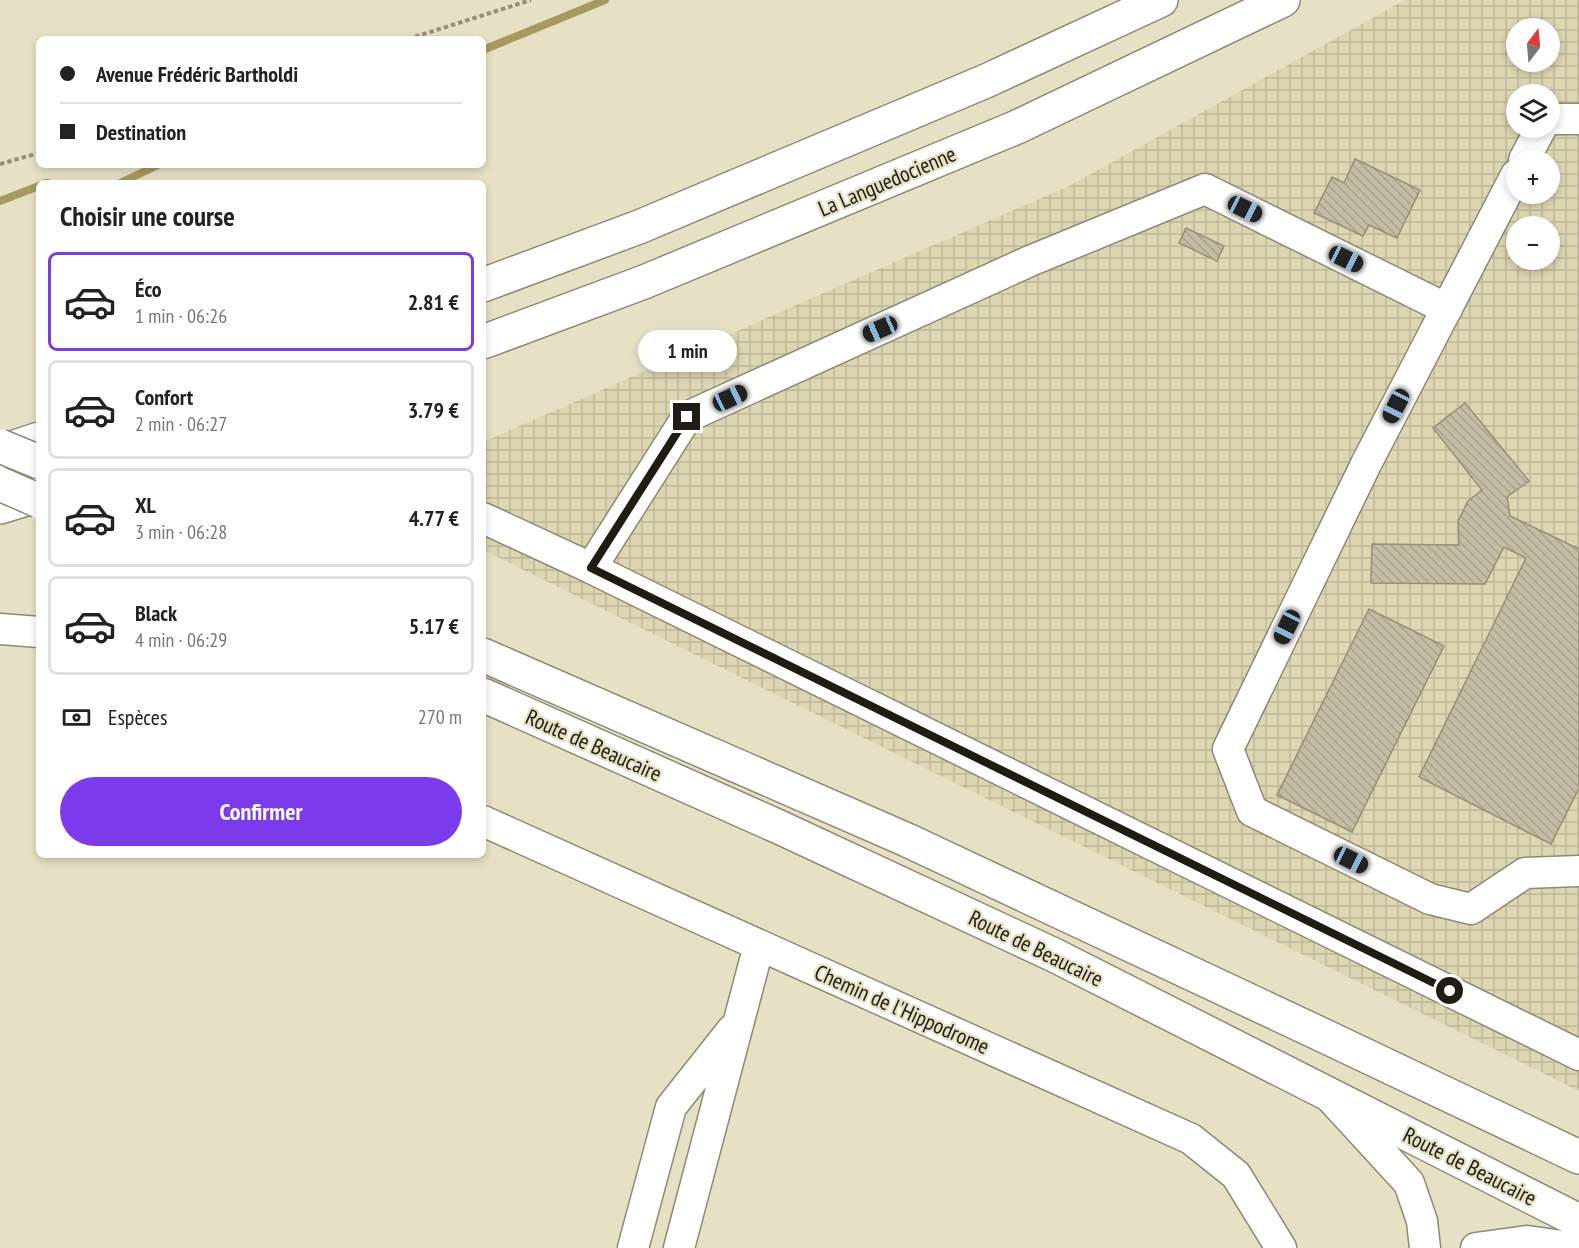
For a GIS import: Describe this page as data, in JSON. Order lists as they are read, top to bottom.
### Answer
{
  "streets": {
    "main road": ["La Languedocienne", "Route de Beaucaire"],
    "street": ["Chemin de l'Hippodrome"]
  },
  "north": "top",
  "page": {
    "map_buttons": ["+", "−"],
    "banner": ["Avenue Frédéric Bartholdi", "Destination"],
    "heading": "Choisir une course",
    "list": [
      {
        "name": "Éco",
        "note": "1 min · 06:26",
        "value": "2.81 €"
      },
      {
        "name": "Confort",
        "note": "2 min · 06:27",
        "value": "3.79 €"
      },
      {
        "name": "XL",
        "note": "3 min · 06:28",
        "value": "4.77 €"
      },
      {
        "name": "Black",
        "note": "4 min · 06:29",
        "value": "5.17 €"
      }
    ],
    "bubble": "1 min",
    "pay": ["Espèces", "270 m"],
    "buttons": "Confirmer"
  }
}
